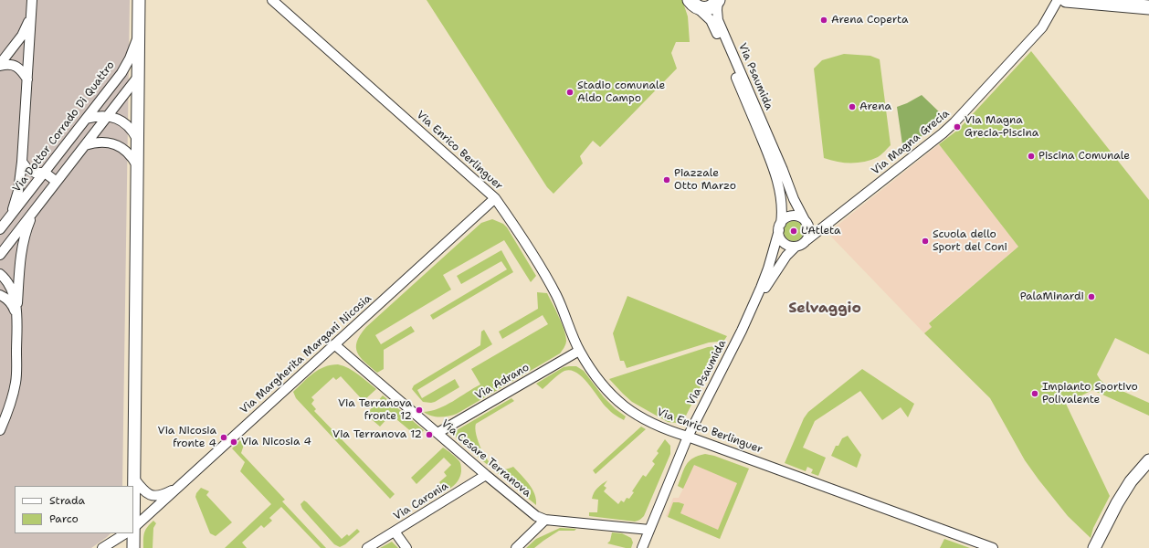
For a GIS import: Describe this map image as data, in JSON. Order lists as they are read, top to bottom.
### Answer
{
  "streets": {
    "street": [
      "Via Psaumida",
      "Via Dottor Corrado Di Quattro",
      "Via Magna Grecia",
      "Via Enrico Berlinguer",
      "Via Margherita Margani Nicosia",
      "Via Adrano",
      "Via Cesare Terranova",
      "Via Caronia"
    ]
  },
  "crossings": [
    ["Via Psaumida", "Via Magna Grecia"],
    ["Via Psaumida", "Via Enrico Berlinguer"],
    ["Via Psaumida", "Via Cesare Terranova"],
    ["Via Enrico Berlinguer", "Via Margherita Margani Nicosia"],
    ["Via Enrico Berlinguer", "Via Adrano"],
    ["Via Margherita Margani Nicosia", "Via Cesare Terranova"],
    ["Via Adrano", "Via Cesare Terranova"],
    ["Via Cesare Terranova", "Via Caronia"]
  ],
  "districts": ["Selvaggio"],
  "places": [
    "Arena Coperta",
    "Stadio comunale Aldo Campo",
    "Arena",
    "Via Magna Grecia-Piscina",
    "Piscina Comunale",
    "Piazzale Otto Marzo",
    "L'Atleta",
    "Scuola dello Sport del Coni",
    "PalaMinardi",
    "Impianto Sportivo Polivalente",
    "Via Terranova fronte 12",
    "Via Terranova 12",
    "Via Nicosia fronte 4",
    "Via Nicosia 4"
  ],
  "legend": ["Strada", "Parco"]
}
